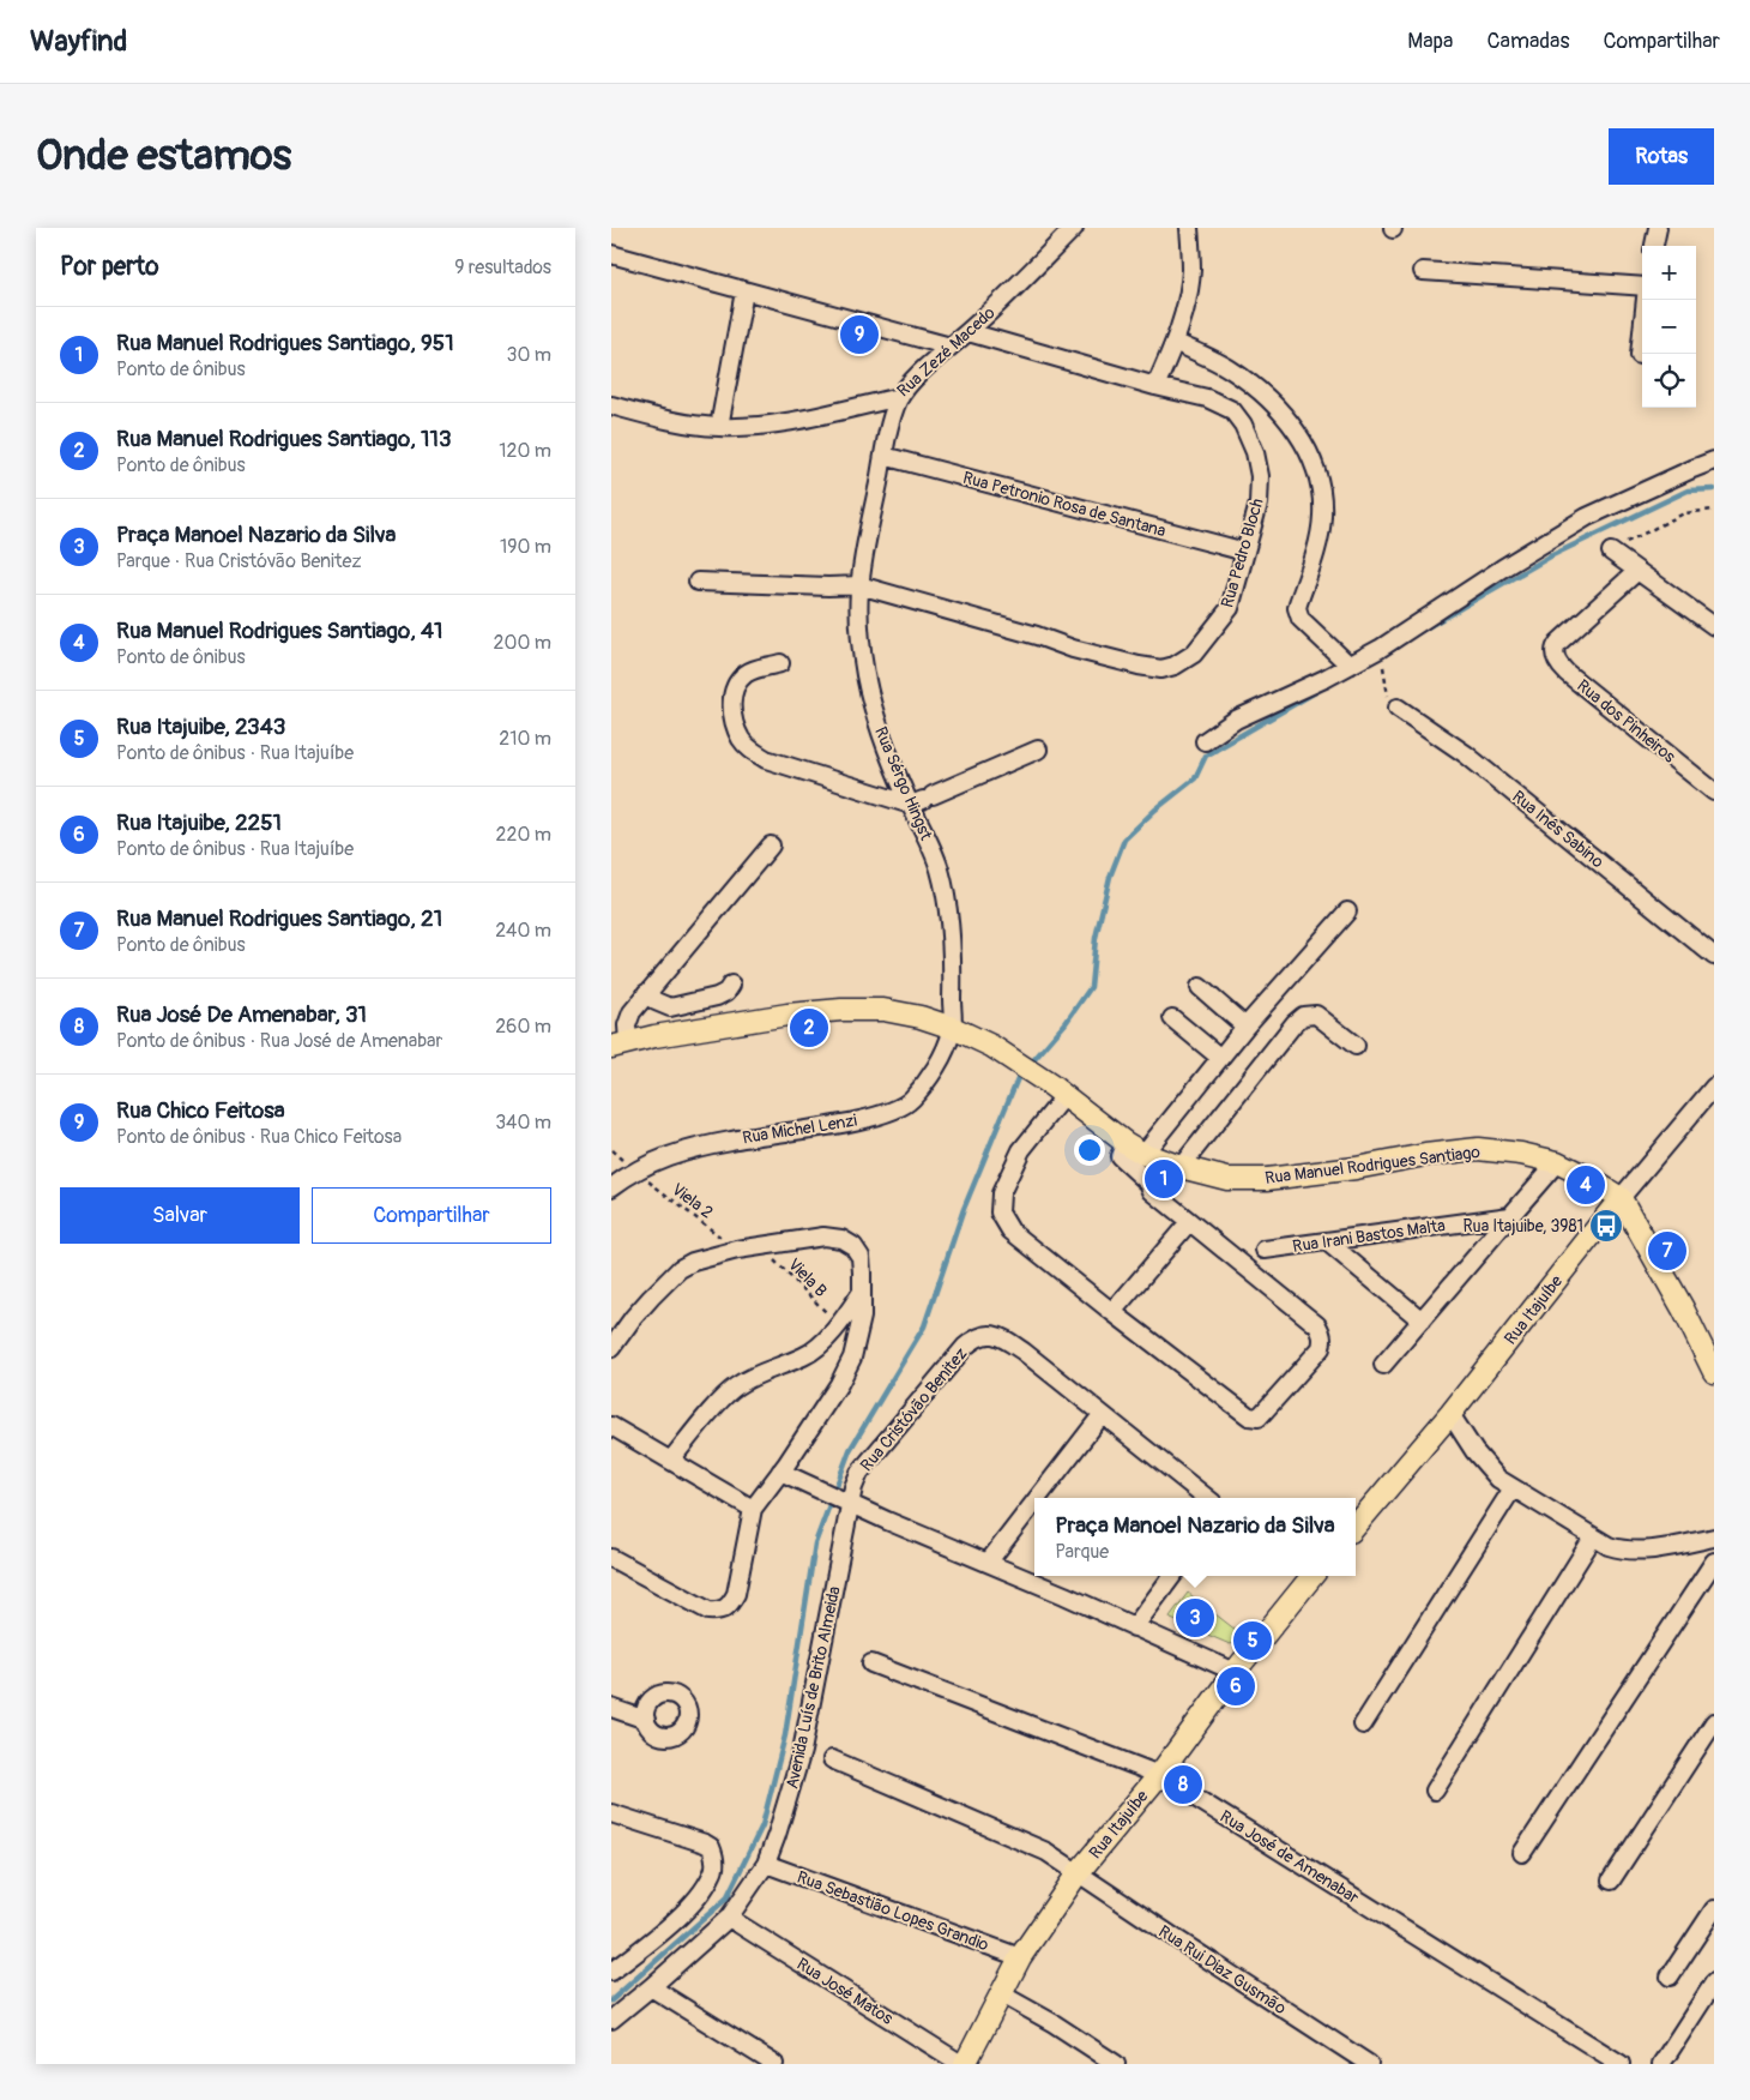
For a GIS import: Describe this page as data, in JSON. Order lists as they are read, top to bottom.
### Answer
{
  "streets": {
    "main road": ["Rua Manuel Rodrigues Santiago", "Rua Itajuíbe"],
    "street": [
      "Rua Zezé Macedo",
      "Rua Petronio Rosa de Santana",
      "Rua Pedro Bloch",
      "Rua dos Pinheiros",
      "Rua Sérgo Hingst",
      "Rua Inês Sabino",
      "Rua Michel Lenzi",
      "Rua Irani Bastos Malta",
      "Rua Cristóvão Benitez",
      "Avenida Luís de Brito Almeida",
      "Rua José de Amenabar",
      "Rua Sebastião Lopes Grandio",
      "Rua Rui Diaz Gusmão",
      "Rua José Matos"
    ],
    "path": ["Viela 2", "Viela B"]
  },
  "crossings": [
    ["Rua Zezé Macedo", "Rua Pedro Bloch"],
    ["Rua Zezé Macedo", "Rua Sérgo Hingst"],
    ["Rua Petronio Rosa de Santana", "Rua Pedro Bloch"],
    ["Rua Petronio Rosa de Santana", "Rua Sérgo Hingst"],
    ["Rua Pedro Bloch", "Rua Sérgo Hingst"],
    ["Rua Sérgo Hingst", "Rua Michel Lenzi"],
    ["Rua Sérgo Hingst", "Rua Manuel Rodrigues Santiago"],
    ["Rua Michel Lenzi", "Rua Manuel Rodrigues Santiago"],
    ["Rua Michel Lenzi", "Viela 2"],
    ["Rua Manuel Rodrigues Santiago", "Rua Itajuíbe"],
    ["Rua Itajuíbe", "Rua José de Amenabar"],
    ["Rua Itajuíbe", "Rua Sebastião Lopes Grandio"],
    ["Rua Itajuíbe", "Rua Rui Diaz Gusmão"],
    ["Rua Itajuíbe", "Rua José Matos"],
    ["Rua Cristóvão Benitez", "Avenida Luís de Brito Almeida"],
    ["Avenida Luís de Brito Almeida", "Rua Sebastião Lopes Grandio"],
    ["Avenida Luís de Brito Almeida", "Rua José Matos"]
  ],
  "places": {
    "bus stop": ["Rua Itajuibe, 3981"]
  },
  "page": {
    "header": "Wayfind",
    "nav": ["Mapa", "Camadas", "Compartilhar"],
    "buttons": [
      "Rotas",
      ["Salvar", "Compartilhar"]
    ],
    "title": "Onde estamos",
    "heading": ["Por perto", "9 resultados"],
    "map_buttons": ["+", "−"],
    "list": [
      {
        "mark": "1",
        "name": "Rua Manuel Rodrigues Santiago, 951",
        "note": "Ponto de ônibus",
        "value": "30 m"
      },
      {
        "mark": "2",
        "name": "Rua Manuel Rodrigues Santiago, 113",
        "note": "Ponto de ônibus",
        "value": "120 m"
      },
      {
        "mark": "3",
        "name": "Praça Manoel Nazario da Silva",
        "note": "Parque · Rua Cristóvão Benitez",
        "value": "190 m"
      },
      {
        "mark": "4",
        "name": "Rua Manuel Rodrigues Santiago, 41",
        "note": "Ponto de ônibus",
        "value": "200 m"
      },
      {
        "mark": "5",
        "name": "Rua Itajuibe, 2343",
        "note": "Ponto de ônibus · Rua Itajuíbe",
        "value": "210 m"
      },
      {
        "mark": "6",
        "name": "Rua Itajuibe, 2251",
        "note": "Ponto de ônibus · Rua Itajuíbe",
        "value": "220 m"
      },
      {
        "mark": "7",
        "name": "Rua Manuel Rodrigues Santiago, 21",
        "note": "Ponto de ônibus",
        "value": "240 m"
      },
      {
        "mark": "8",
        "name": "Rua José De Amenabar, 31",
        "note": "Ponto de ônibus · Rua José de Amenabar",
        "value": "260 m"
      },
      {
        "mark": "9",
        "name": "Rua Chico Feitosa",
        "note": "Ponto de ônibus · Rua Chico Feitosa",
        "value": "340 m"
      }
    ],
    "pins": [
      "9",
      "2",
      "1",
      "4",
      "7",
      "3",
      "5",
      "6",
      "8"
    ],
    "popup": ["Praça Manoel Nazario da Silva", "Parque"]
  }
}
